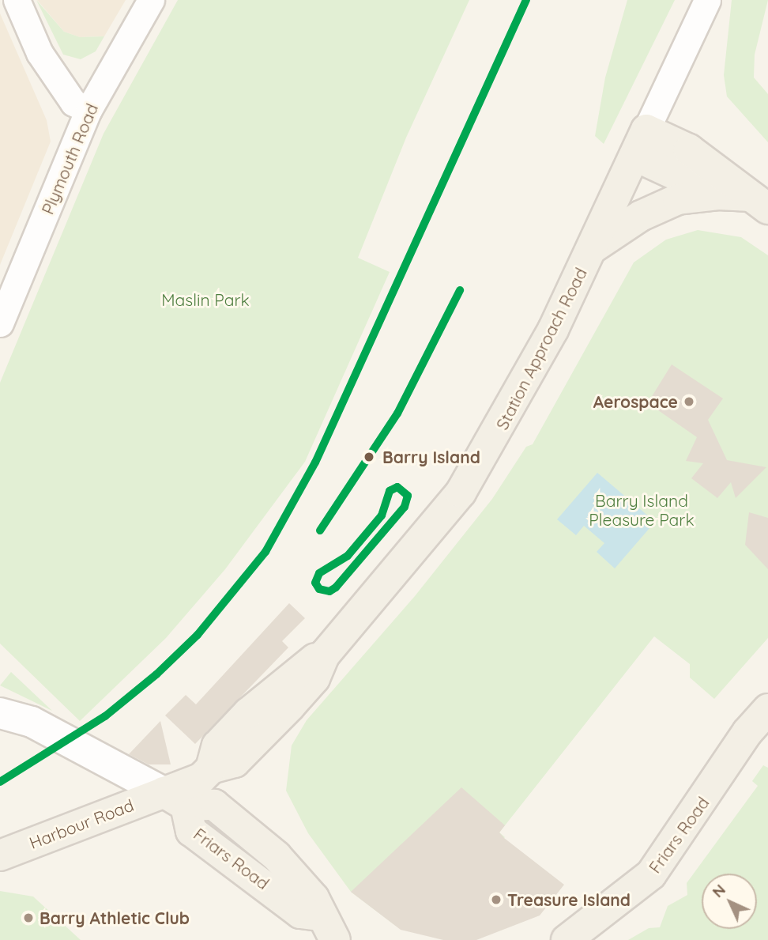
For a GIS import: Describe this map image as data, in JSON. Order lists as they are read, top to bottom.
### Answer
{
  "streets": {
    "main road": ["Station Approach Road", "Harbour Road", "Friars Road"],
    "street": ["Plymouth Road"]
  },
  "crossings": [
    ["Station Approach Road", "Harbour Road"],
    ["Station Approach Road", "Friars Road"],
    ["Harbour Road", "Friars Road"]
  ],
  "parks": ["Maslin Park", "Barry Island Pleasure Park"],
  "places": [
    "Aerospace",
    "Barry Island",
    "Treasure Island",
    "Barry Athletic Club"
  ],
  "north": "top left"
}
